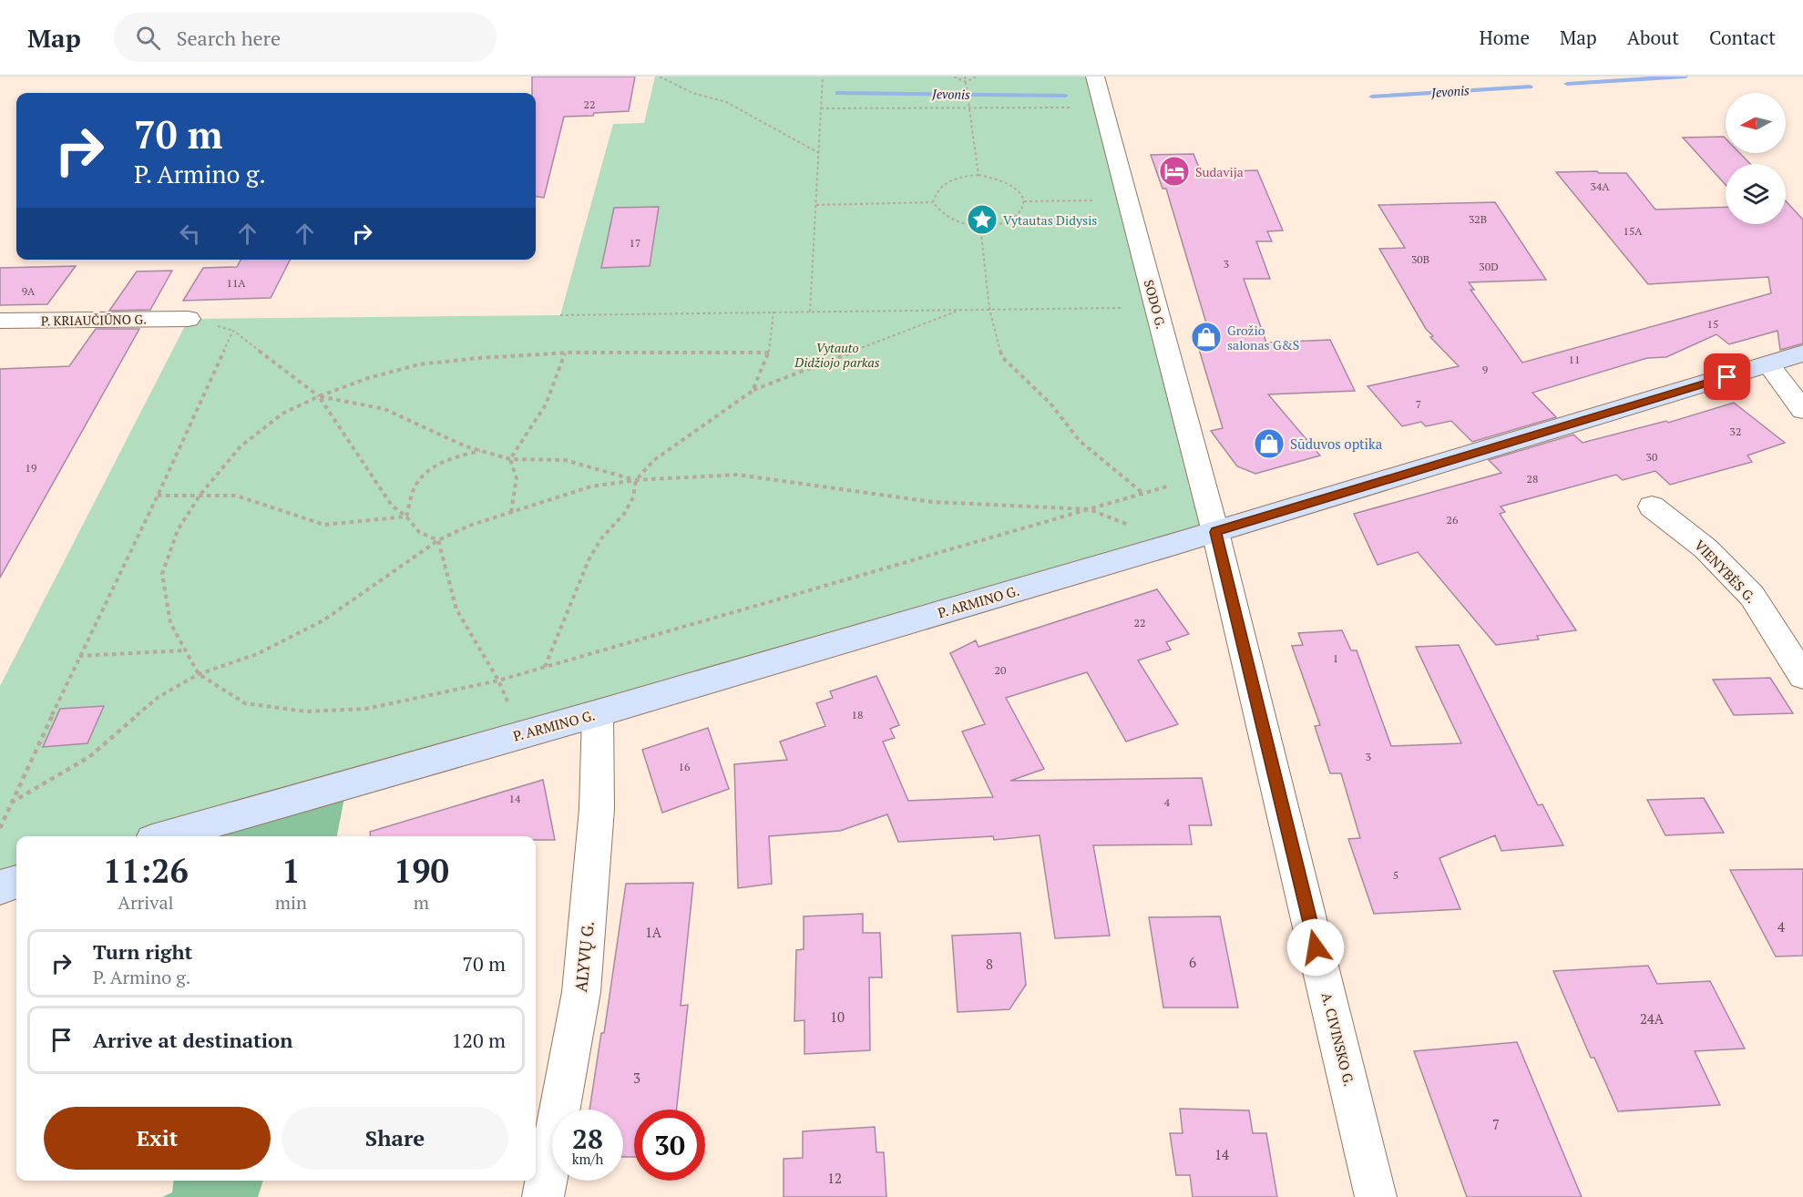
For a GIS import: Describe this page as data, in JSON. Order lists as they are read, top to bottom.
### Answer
{
  "streets": {
    "main road": ["P. ARMINO G."],
    "street": [
      "SODO G.",
      "P. KRIAUČIŪNO G.",
      "VIENYBĖS G.",
      "ALYVŲ G.",
      "A. CIVINSKO G."
    ]
  },
  "crossings": [
    ["SODO G.", "P. ARMINO G."],
    ["SODO G.", "A. CIVINSKO G."],
    ["P. ARMINO G.", "ALYVŲ G."],
    ["P. ARMINO G.", "A. CIVINSKO G."]
  ],
  "water": ["Jevonis"],
  "parks": ["Vytauto Didžiojo parkas"],
  "places": {
    "hotel": ["Sudavija"],
    "place": ["Vytautas Didysis"],
    "shop": ["Grožio salonas G&S", "Sūduvos optika"]
  },
  "house_numbers": [
    "22",
    "34A",
    "32B",
    "15A",
    "17",
    "30B",
    "3",
    "30D",
    "11A",
    "9A",
    "15",
    "11",
    "9",
    "7",
    "32",
    "30",
    "19",
    "28",
    "26",
    "22",
    "1",
    "20",
    "18",
    "3",
    "16",
    "14",
    "4",
    "5",
    "4",
    "1A",
    "6",
    "8",
    "10",
    "24A",
    "3",
    "7",
    "14",
    "12"
  ],
  "north": "left",
  "page": {
    "header": "Map",
    "search": "Search here",
    "nav": [
      "Home",
      "Map",
      "About",
      "Contact"
    ],
    "turn": ["70 m", "P. Armino g."],
    "eta": [
      "11:26",
      "Arrival",
      "1",
      "min",
      "190",
      "m"
    ],
    "list": [
      {
        "name": "Turn right",
        "note": "P. Armino g.",
        "value": "70 m"
      },
      {
        "name": "Arrive at destination",
        "value": "120 m"
      }
    ],
    "buttons": ["Exit", "Share"],
    "speed": "28 km/h",
    "limit": "30"
  }
}
